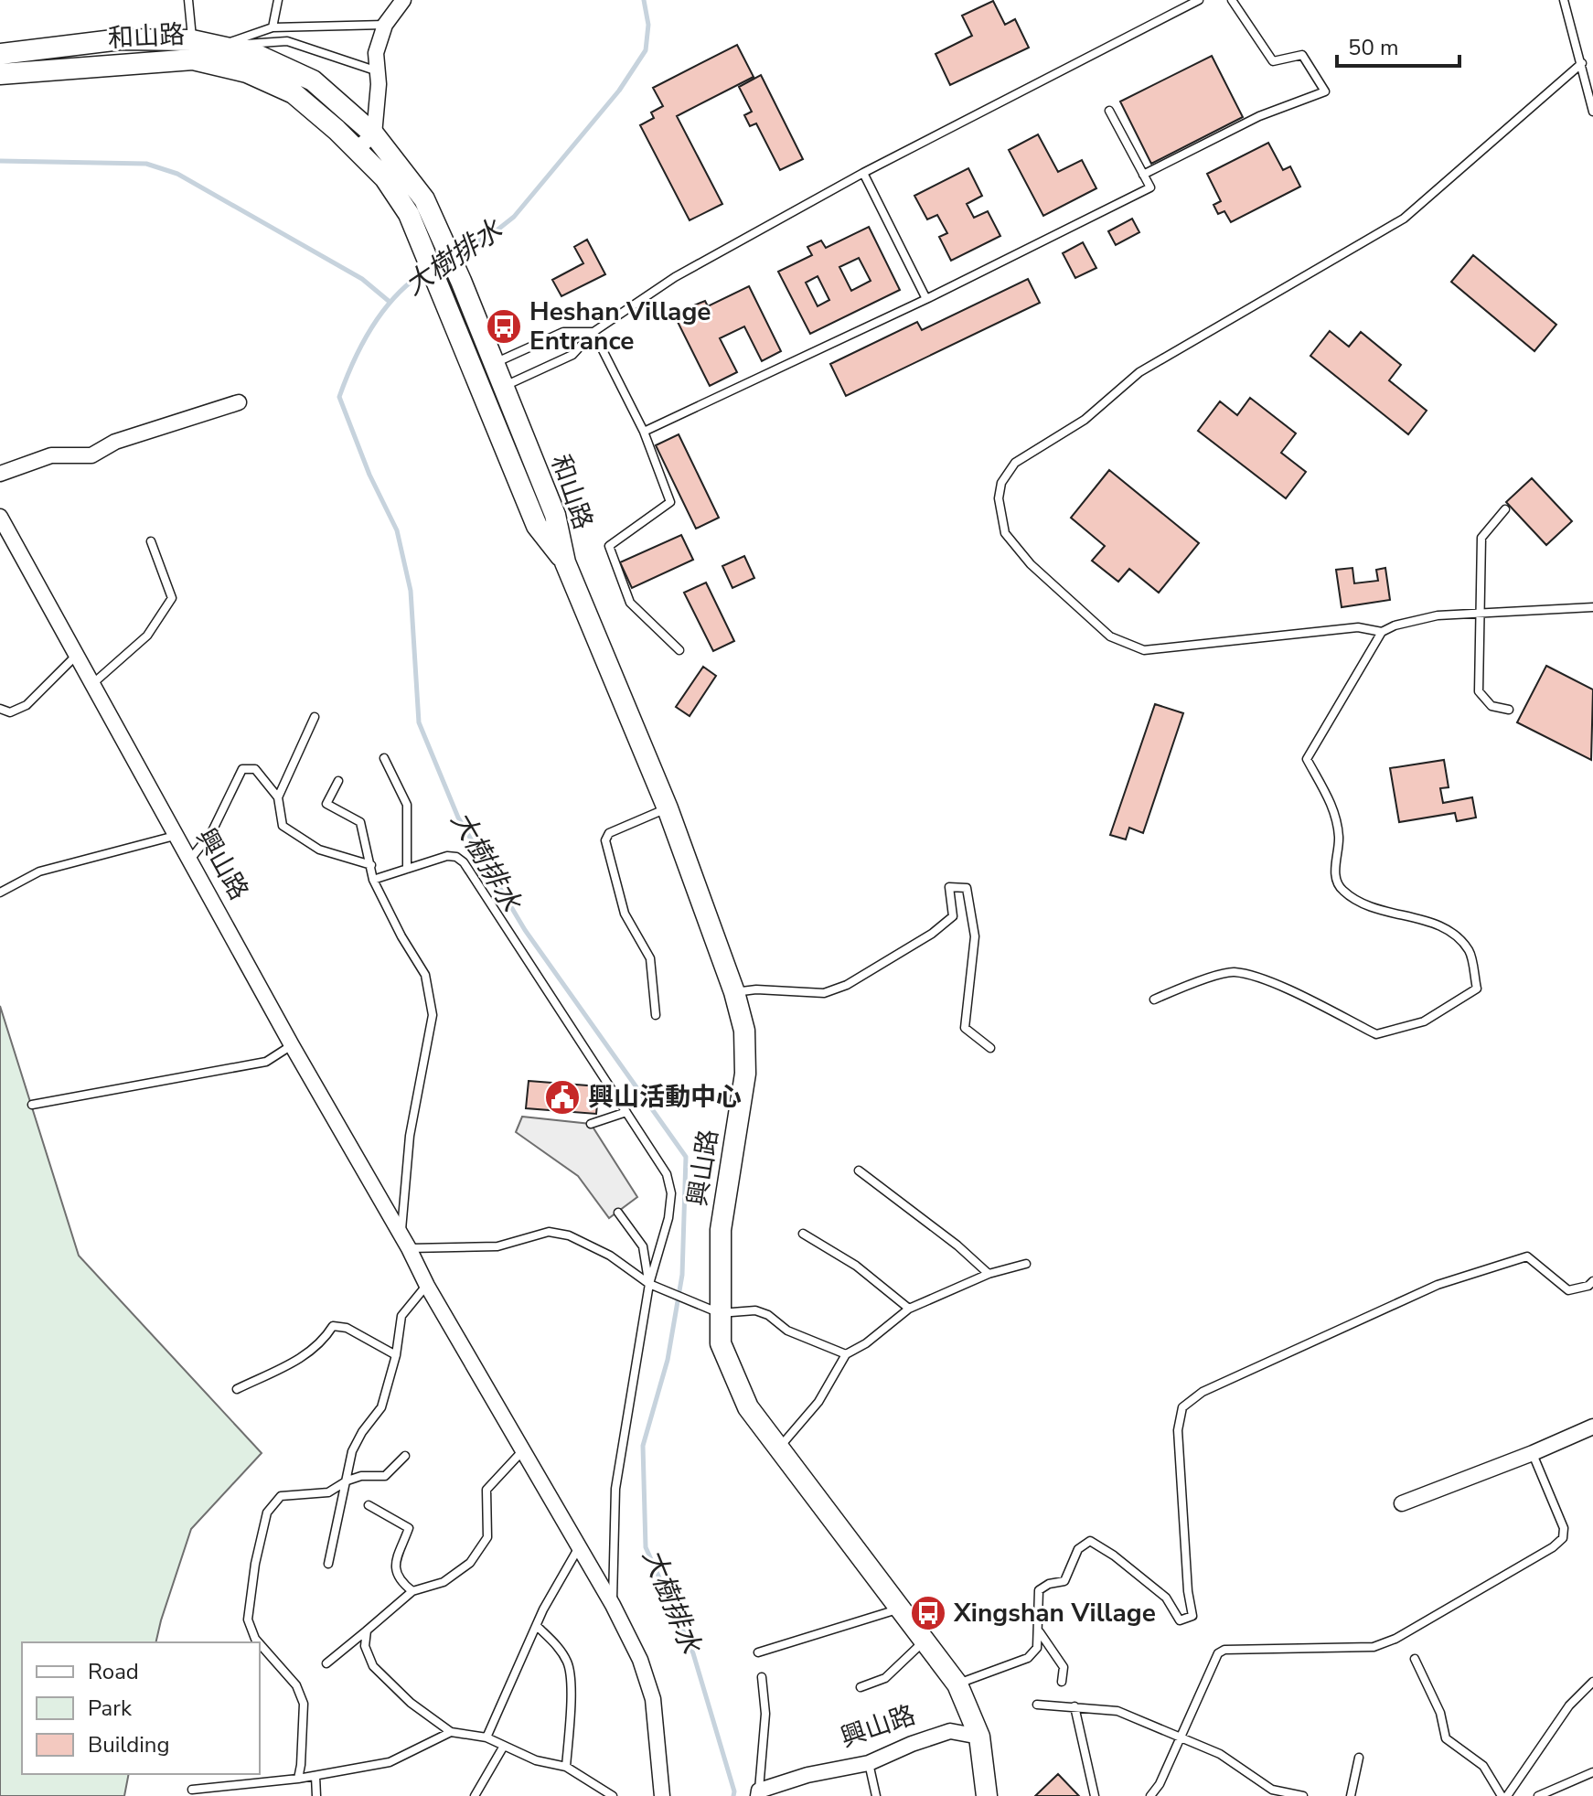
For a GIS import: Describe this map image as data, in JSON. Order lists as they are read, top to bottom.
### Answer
{
  "streets": {
    "main road": ["和山路", "興山路"]
  },
  "crossings": [
    ["和山路", "興山路"]
  ],
  "water": ["大樹排水"],
  "places": {
    "bus stop": ["Heshan Village Entrance", "Xingshan Village"],
    "public building": ["興山活動中心"]
  },
  "legend": ["Road", "Park", "Building"],
  "scale_bar": "50 m"
}
